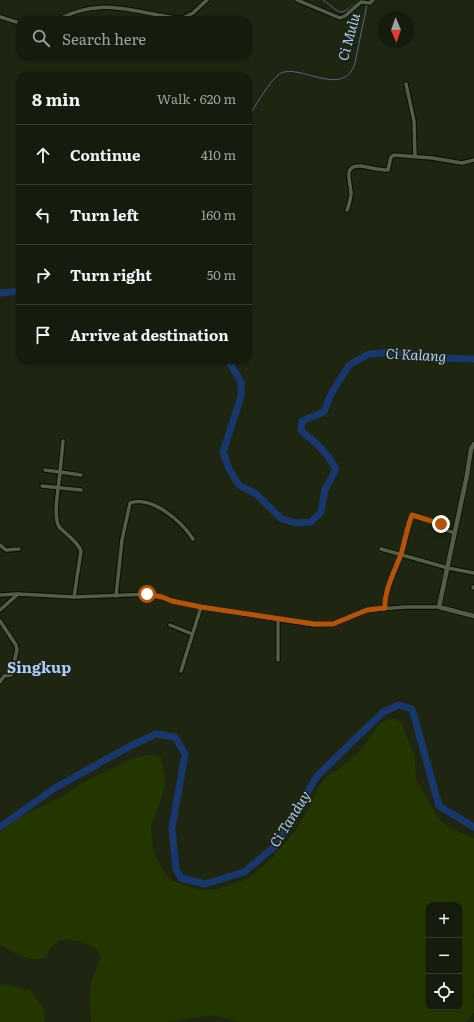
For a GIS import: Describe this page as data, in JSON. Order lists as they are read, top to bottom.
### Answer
{
  "districts": ["Singkup"],
  "water": ["Ci Mulu", "Ci Kalang", "Ci Tanduy"],
  "north": "bottom",
  "page": {
    "search": "Search here",
    "heading": ["8 min", "Walk · 620 m"],
    "list": [
      ["Continue", "410 m"],
      ["Turn left", "160 m"],
      ["Turn right", "50 m"],
      "Arrive at destination"
    ],
    "map_buttons": ["+", "−"]
  }
}
